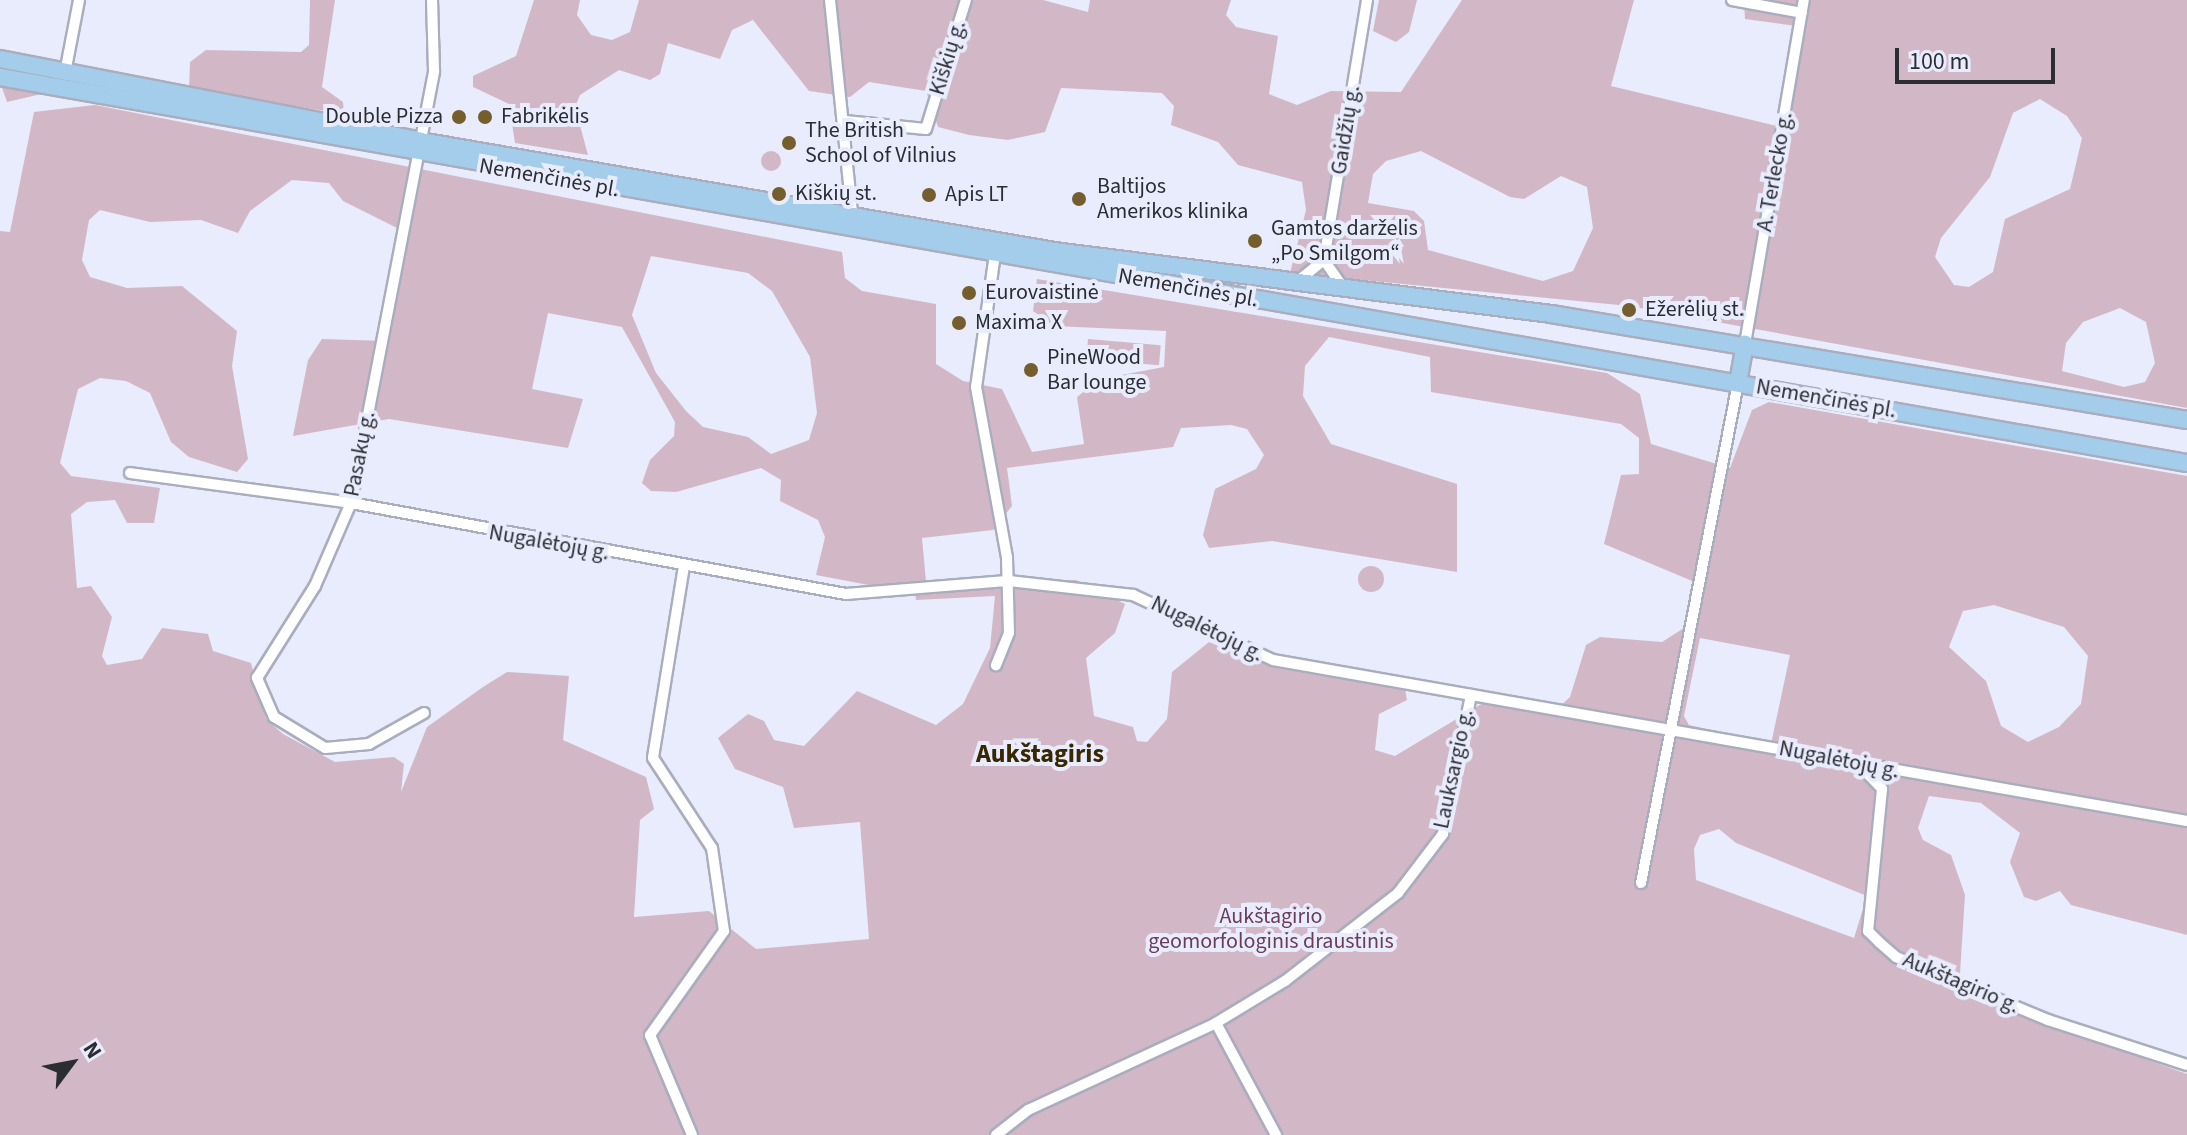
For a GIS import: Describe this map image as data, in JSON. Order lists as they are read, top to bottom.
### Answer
{
  "streets": {
    "main road": ["Nemenčinės pl."],
    "street": [
      "Kiškių g.",
      "Gaidžių g.",
      "A. Terlecko g.",
      "Pasakų g.",
      "Nugalėtojų g.",
      "Lauksargio g.",
      "Aukštagirio g."
    ]
  },
  "crossings": [
    ["A. Terlecko g.", "Nemenčinės pl."],
    ["Nemenčinės pl.", "Pasakų g."],
    ["Pasakų g.", "Nugalėtojų g."],
    ["Nugalėtojų g.", "Lauksargio g."],
    ["Nugalėtojų g.", "Aukštagirio g."]
  ],
  "districts": ["Aukštagiris"],
  "parks": ["Aukštagirio geomorfologinis draustinis"],
  "places": [
    "Double Pizza",
    "Fabrikėlis",
    "The British School of Vilnius",
    "Kiškių st.",
    "Apis LT",
    "Baltijos Amerikos klinika",
    "Gamtos darželis „Po Smilgom“",
    "Eurovaistinė",
    "Ežerėlių st.",
    "Maxima X",
    "PineWood Bar lounge"
  ],
  "scale_bar": "100 m",
  "north": "top right"
}
